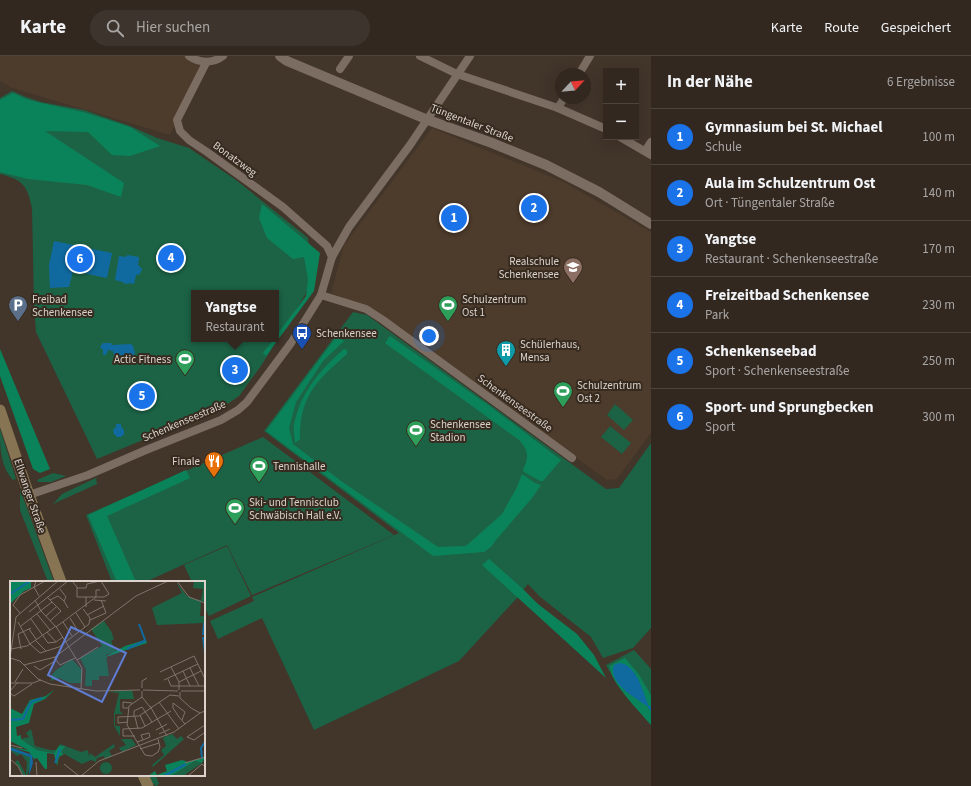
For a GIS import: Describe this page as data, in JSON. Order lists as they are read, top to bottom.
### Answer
{
  "streets": {
    "main road": ["Ellwanger Straße"],
    "street": ["Tüngentaler Straße", "Bonatzweg", "Schenkenseestraße"]
  },
  "crossings": [
    ["Tüngentaler Straße", "Schenkenseestraße"],
    ["Bonatzweg", "Schenkenseestraße"],
    ["Schenkenseestraße", "Ellwanger Straße"]
  ],
  "places": {
    "school or university": ["Realschule Schenkensee"],
    "parking": ["Freibad Schenkensee"],
    "sports": [
      "Schulzentrum Ost 1",
      "Actic Fitness",
      "Schulzentrum Ost 2",
      "Schenkensee Stadion",
      "Tennishalle",
      "Ski- und Tennisclub Schwäbisch Hall e.V."
    ],
    "bus stop": ["Schenkensee"],
    "building": ["Schülerhaus, Mensa"],
    "restaurant": ["Finale"]
  },
  "north": "top right",
  "page": {
    "header": "Karte",
    "search": "Hier suchen",
    "nav": ["Karte", "Route", "Gespeichert"],
    "heading": ["In der Nähe", "6 Ergebnisse"],
    "map_buttons": ["+", "−"],
    "list": [
      {
        "mark": "1",
        "name": "Gymnasium bei St. Michael",
        "note": "Schule",
        "value": "100 m"
      },
      {
        "mark": "2",
        "name": "Aula im Schulzentrum Ost",
        "note": "Ort · Tüngentaler Straße",
        "value": "140 m"
      },
      {
        "mark": "3",
        "name": "Yangtse",
        "note": "Restaurant · Schenkenseestraße",
        "value": "170 m"
      },
      {
        "mark": "4",
        "name": "Freizeitbad Schenkensee",
        "note": "Park",
        "value": "230 m"
      },
      {
        "mark": "5",
        "name": "Schenkenseebad",
        "note": "Sport · Schenkenseestraße",
        "value": "250 m"
      },
      {
        "mark": "6",
        "name": "Sport- und Sprungbecken",
        "note": "Sport",
        "value": "300 m"
      }
    ],
    "pins": [
      "2",
      "1",
      "4",
      "6",
      "3",
      "5"
    ],
    "popup": ["Yangtse", "Restaurant"]
  }
}
